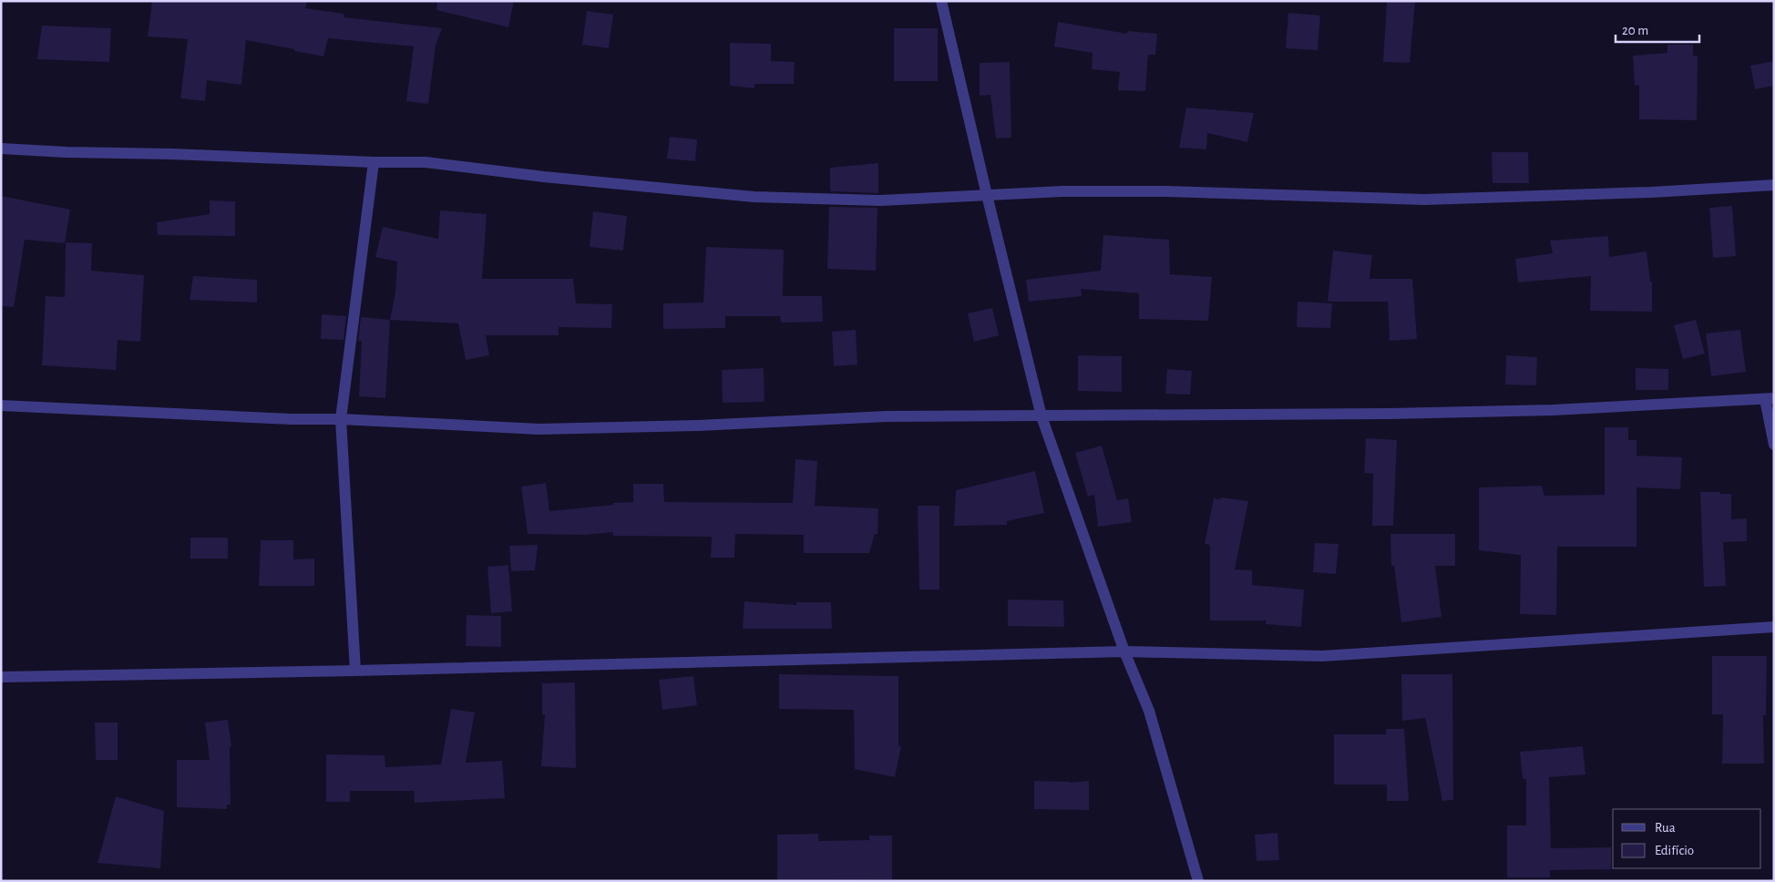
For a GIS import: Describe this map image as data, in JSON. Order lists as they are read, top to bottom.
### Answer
{
  "legend": ["Rua", "Edifício"],
  "scale_bar": "20 m"
}
